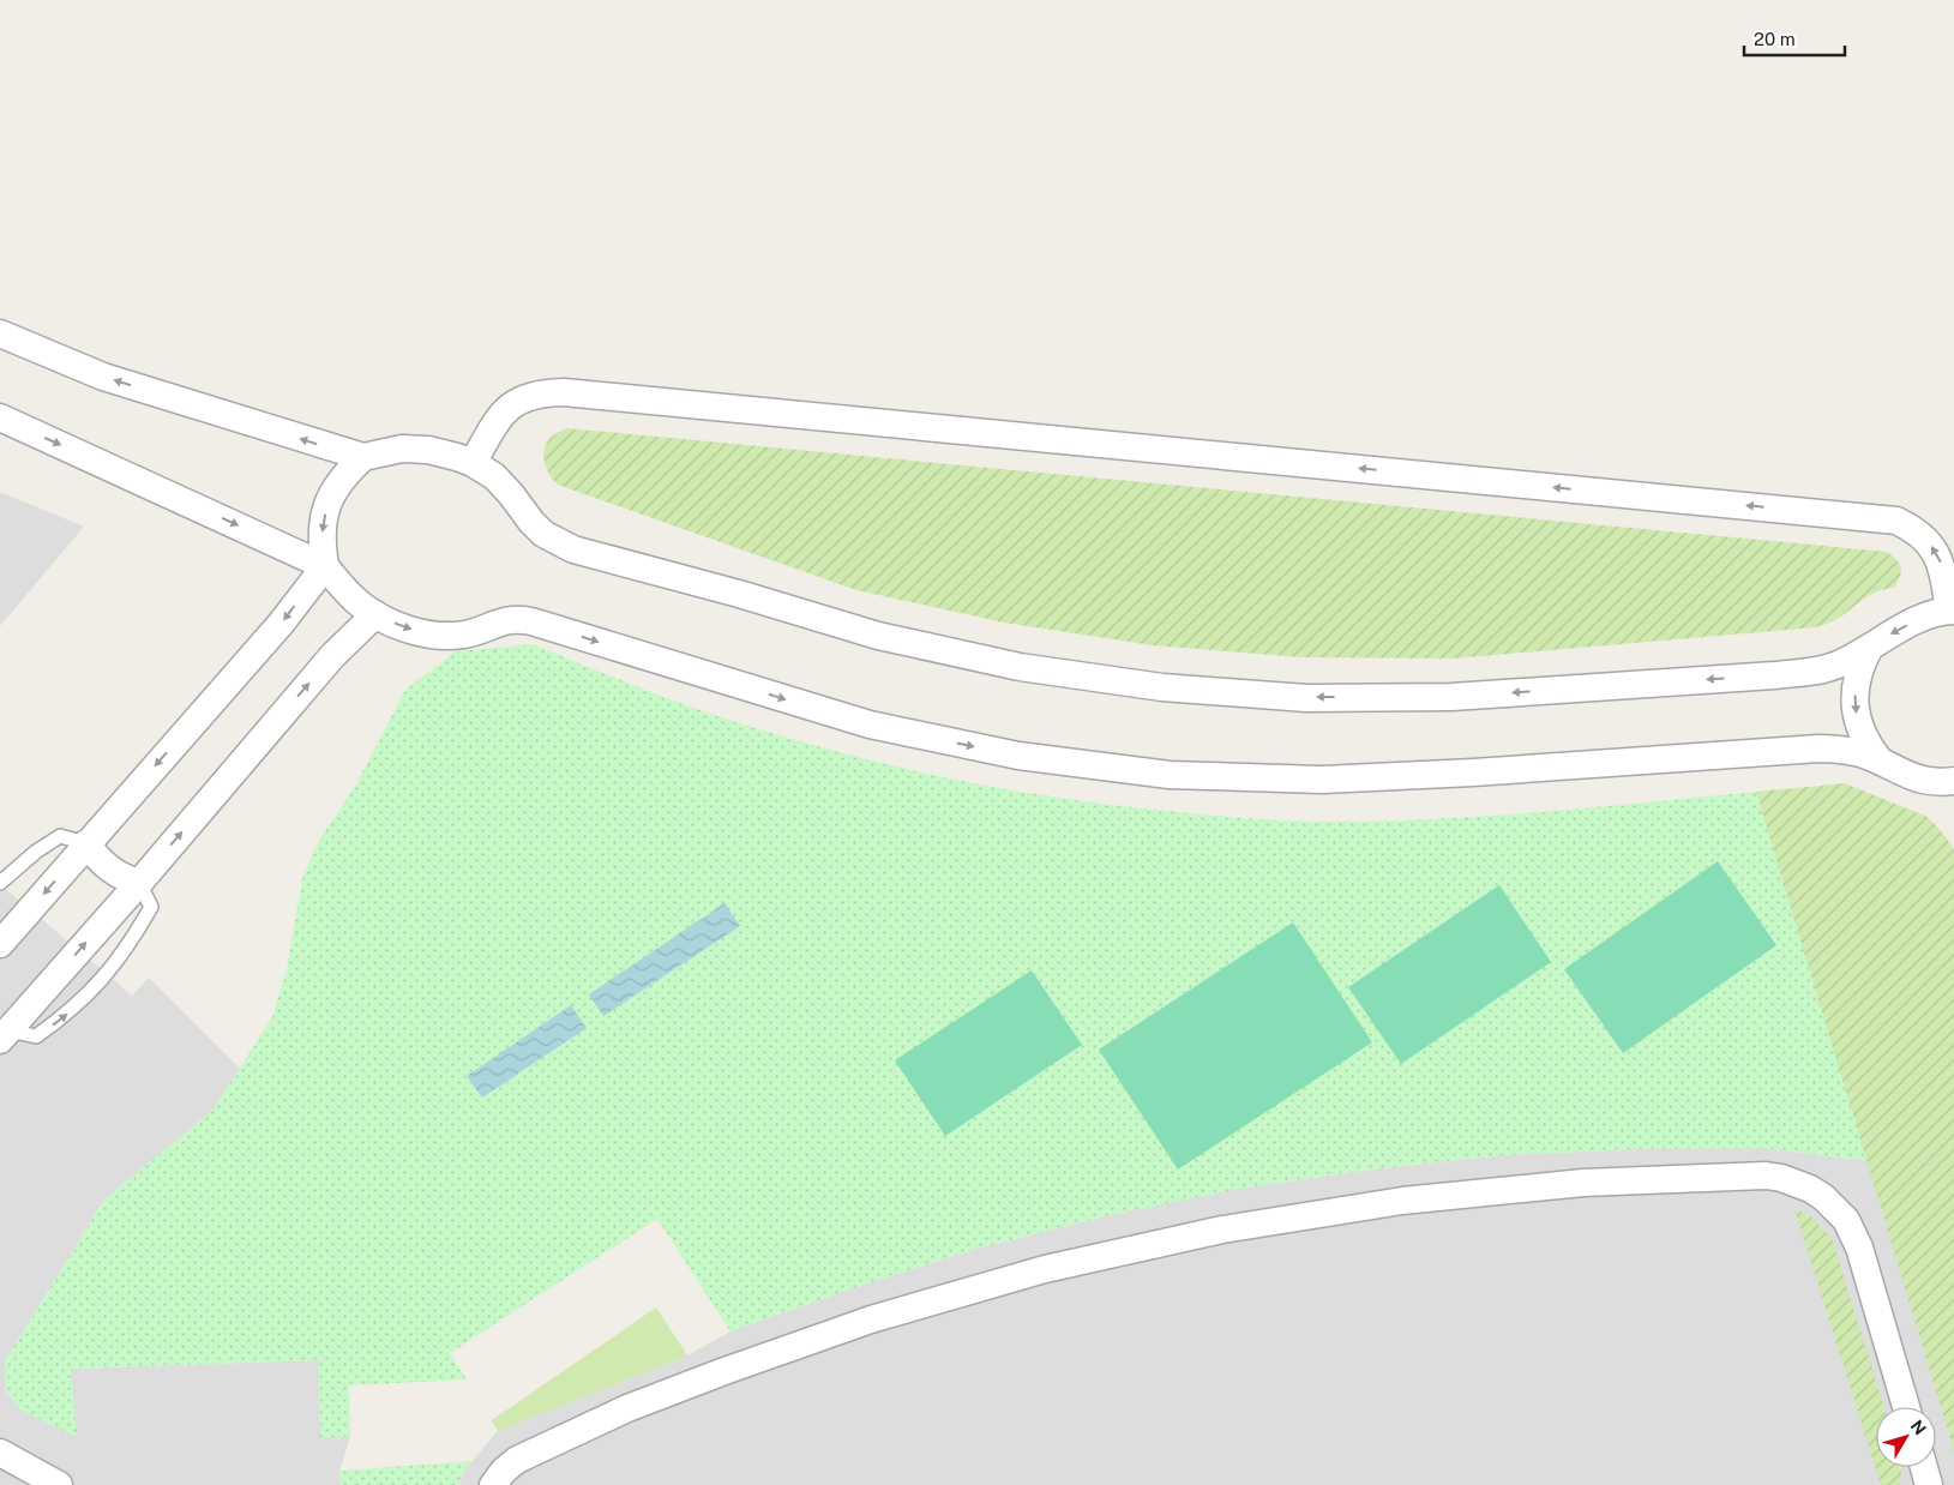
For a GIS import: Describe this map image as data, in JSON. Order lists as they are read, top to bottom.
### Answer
{
  "scale_bar": "20 m",
  "north": "top right"
}
